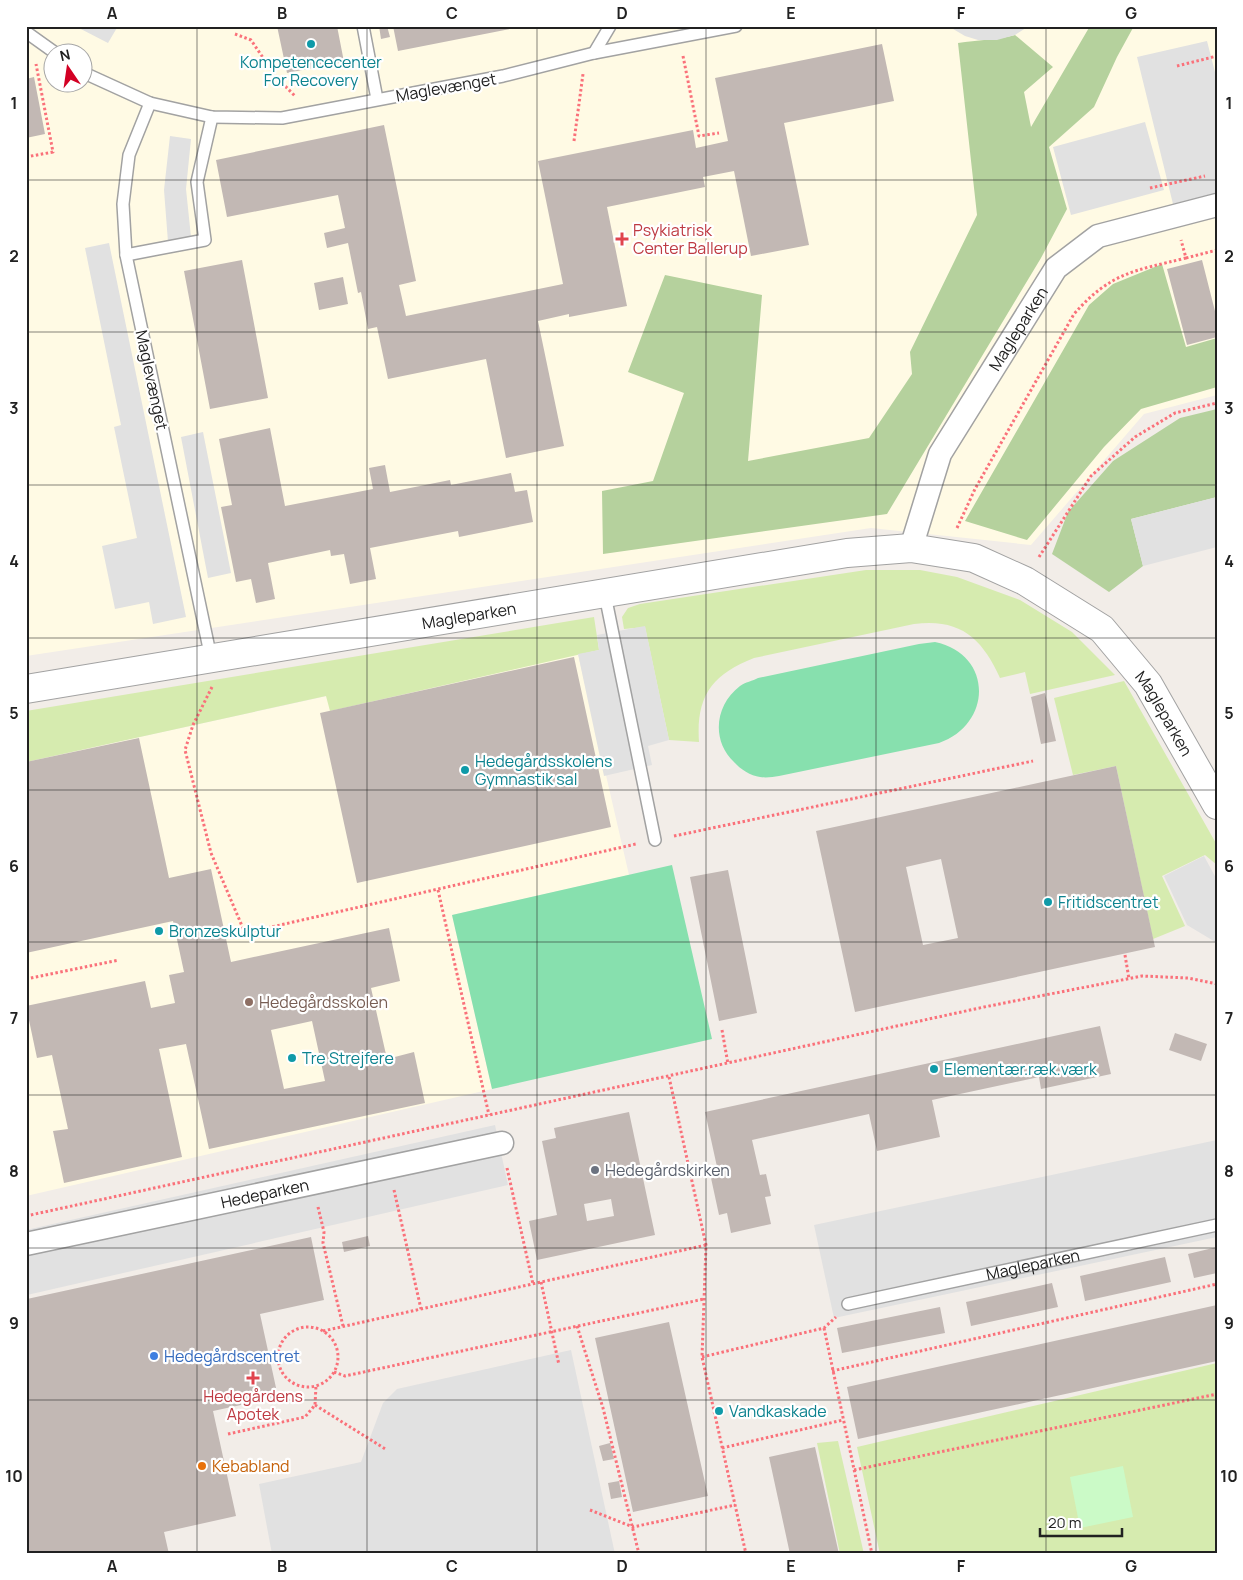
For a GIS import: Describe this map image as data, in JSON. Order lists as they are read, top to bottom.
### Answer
{
  "streets": {
    "street": ["Magleparken", "Hedeparken"],
    "lane": ["Maglevænget"]
  },
  "crossings": [
    ["Maglevænget", "Magleparken"]
  ],
  "places": {
    "other": [
      "Kompetencecenter For Recovery",
      "Hedegårdsskolens Gymnastik sal",
      "Fritidscentret",
      "Bronzeskulptur",
      "Hedegårdsskolen",
      "Tre Strejfere",
      "Elementær.ræk.værk",
      "Hedegårdskirken",
      "Hedegårdscentret",
      "Vandkaskade",
      "Kebabland"
    ],
    "health": ["Psykiatrisk Center Ballerup", "Hedegårdens Apotek"]
  },
  "scale_bar": "20 m",
  "north": "top",
  "grid": {
    "columns": [
      "A",
      "B",
      "C",
      "D",
      "E",
      "F",
      "G"
    ],
    "rows": [
      "1",
      "2",
      "3",
      "4",
      "5",
      "6",
      "7",
      "8",
      "9",
      "10"
    ]
  }
}
